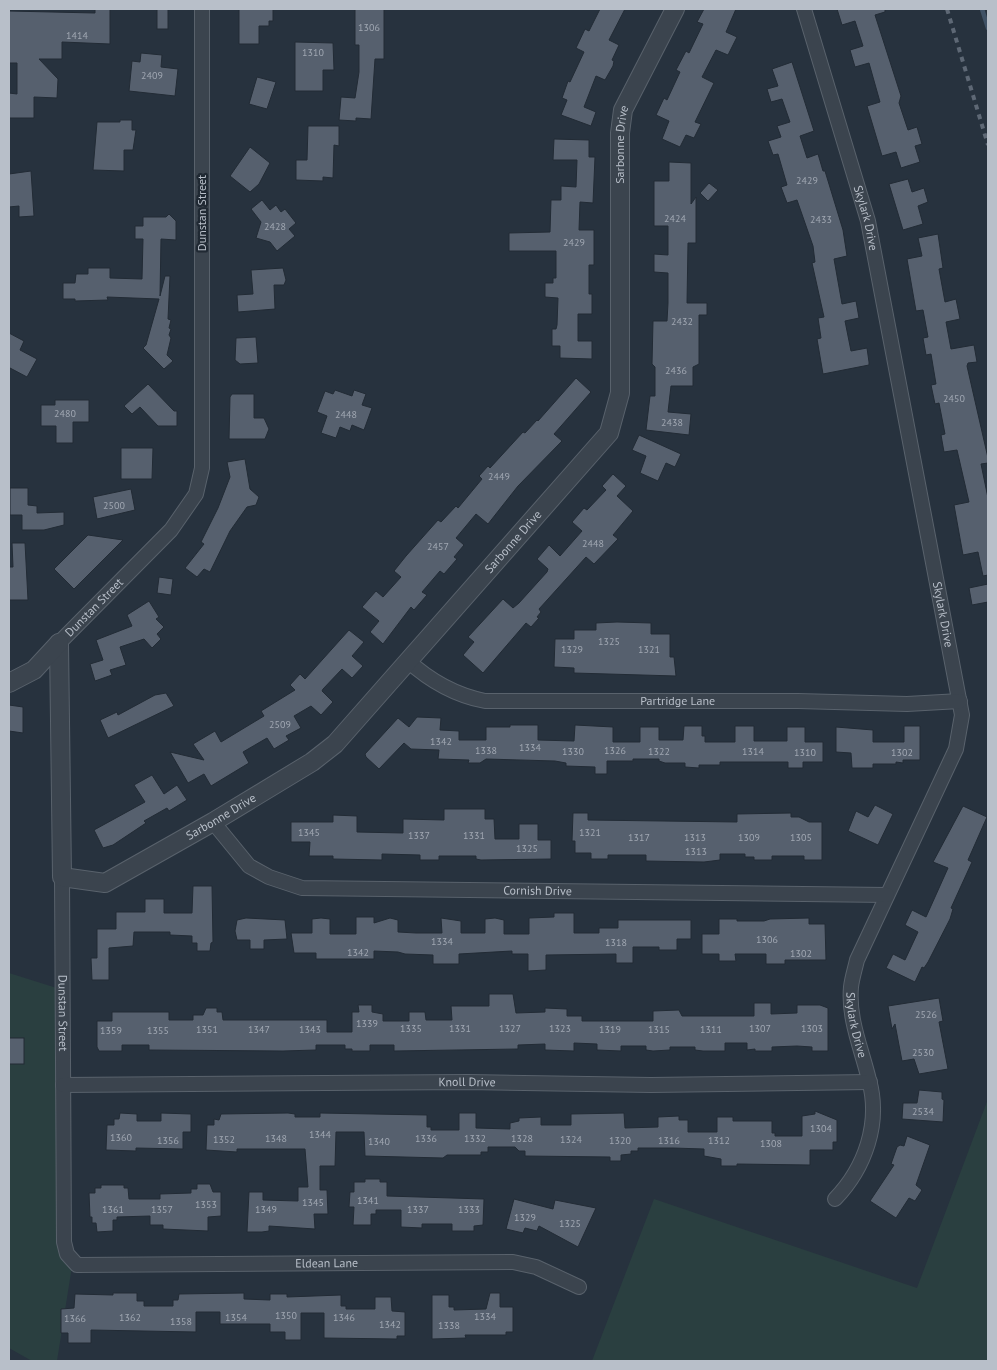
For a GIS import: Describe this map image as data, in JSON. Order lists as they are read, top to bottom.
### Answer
{
  "streets": {
    "street": [
      "Sarbonne Drive",
      "Dunstan Street",
      "Skylark Drive",
      "Partridge Lane",
      "Cornish Drive",
      "Knoll Drive",
      "Eldean Lane"
    ]
  },
  "crossings": [
    ["Sarbonne Drive", "Dunstan Street"],
    ["Sarbonne Drive", "Partridge Lane"],
    ["Sarbonne Drive", "Cornish Drive"],
    ["Dunstan Street", "Knoll Drive"],
    ["Dunstan Street", "Eldean Lane"],
    ["Skylark Drive", "Partridge Lane"],
    ["Skylark Drive", "Cornish Drive"],
    ["Skylark Drive", "Knoll Drive"]
  ],
  "house_numbers": [
    "1306",
    "1414",
    "1310",
    "2409",
    "2429",
    "2424",
    "2433",
    "2428",
    "2429",
    "2432",
    "2436",
    "2450",
    "2480",
    "2448",
    "2438",
    "2449",
    "2500",
    "2448",
    "2457",
    "1325",
    "1329",
    "1321",
    "2509",
    "1342",
    "1334",
    "1338",
    "1326",
    "1330",
    "1322",
    "1314",
    "1310",
    "1302",
    "1345",
    "1321",
    "1337",
    "1331",
    "1317",
    "1313",
    "1309",
    "1305",
    "1325",
    "1313",
    "1306",
    "1334",
    "1318",
    "1342",
    "1302",
    "2526",
    "1339",
    "1335",
    "1331",
    "1327",
    "1323",
    "1307",
    "1303",
    "1351",
    "1347",
    "1343",
    "1319",
    "1315",
    "1311",
    "1359",
    "1355",
    "2530",
    "2534",
    "1304",
    "1344",
    "1360",
    "1348",
    "1336",
    "1332",
    "1328",
    "1352",
    "1324",
    "1356",
    "1320",
    "1316",
    "1312",
    "1340",
    "1308",
    "1341",
    "1345",
    "1353",
    "1361",
    "1357",
    "1349",
    "1337",
    "1333",
    "1329",
    "1325",
    "1350",
    "1334",
    "1362",
    "1354",
    "1346",
    "1366",
    "1358",
    "1342",
    "1338"
  ]
}
